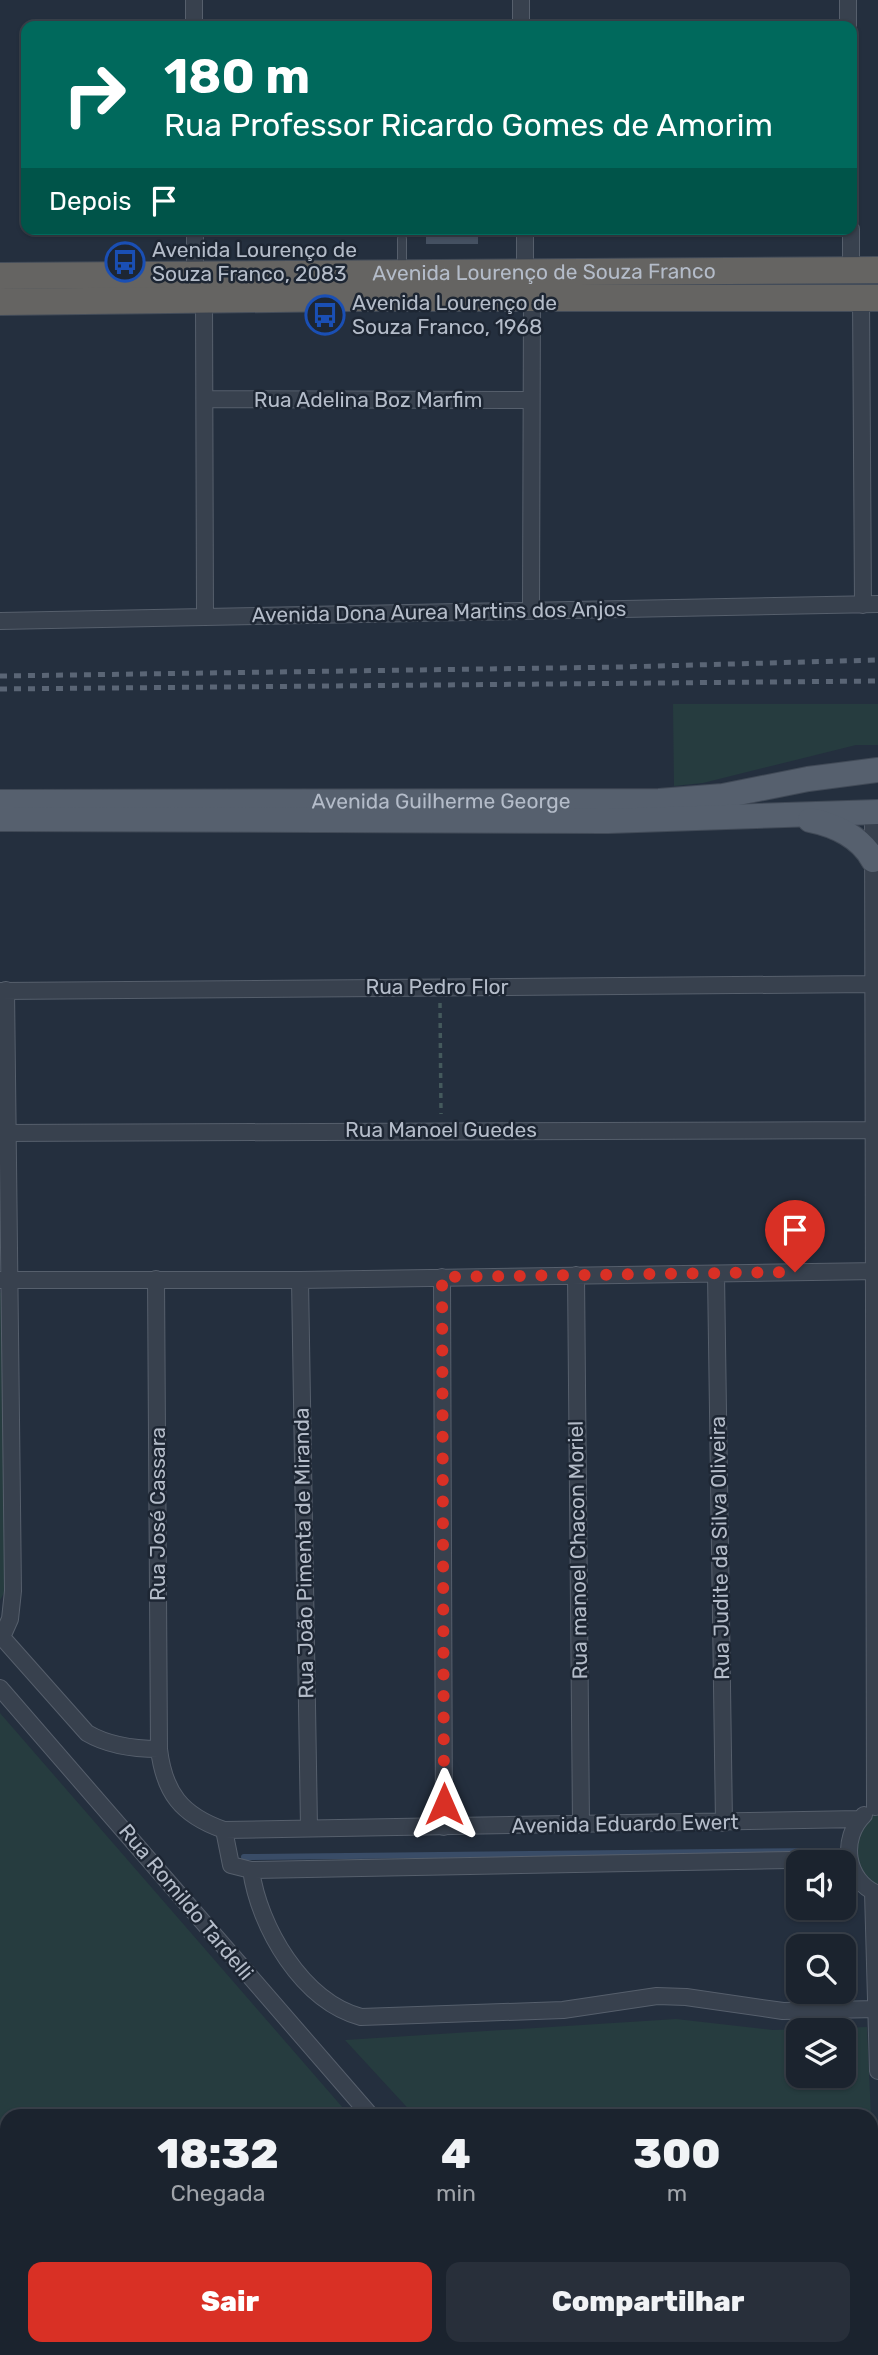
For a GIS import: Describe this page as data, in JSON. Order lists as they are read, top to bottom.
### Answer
{
  "streets": {
    "highway": ["Avenida Lourenço de Souza Franco"],
    "main road": ["Avenida Guilherme George"],
    "street": [
      "Rua Adelina Boz Marfim",
      "Avenida Dona Aurea Martins dos Anjos",
      "Rua Pedro Flor",
      "Rua Manoel Guedes",
      "Rua José Cassara",
      "Rua Judite da Silva Oliveira",
      "Rua manoel Chacon Moriel",
      "Rua João Pimenta de Miranda",
      "Avenida Eduardo Ewert",
      "Rua Romildo Tardelli"
    ]
  },
  "crossings": [
    ["Rua José Cassara", "Avenida Eduardo Ewert"],
    ["Rua Judite da Silva Oliveira", "Avenida Eduardo Ewert"],
    ["Rua manoel Chacon Moriel", "Avenida Eduardo Ewert"],
    ["Rua João Pimenta de Miranda", "Avenida Eduardo Ewert"]
  ],
  "places": {
    "bus stop": ["Avenida Lourenço de Souza Franco, 2083", "Avenida Lourenço de Souza Franco, 1968"]
  },
  "page": {
    "turn": ["180 m", "Rua Professor Ricardo Gomes de Amorim"],
    "then": "Depois",
    "eta": [
      "18:32",
      "Chegada",
      "4",
      "min",
      "300",
      "m"
    ],
    "buttons": ["Sair", "Compartilhar"]
  }
}
